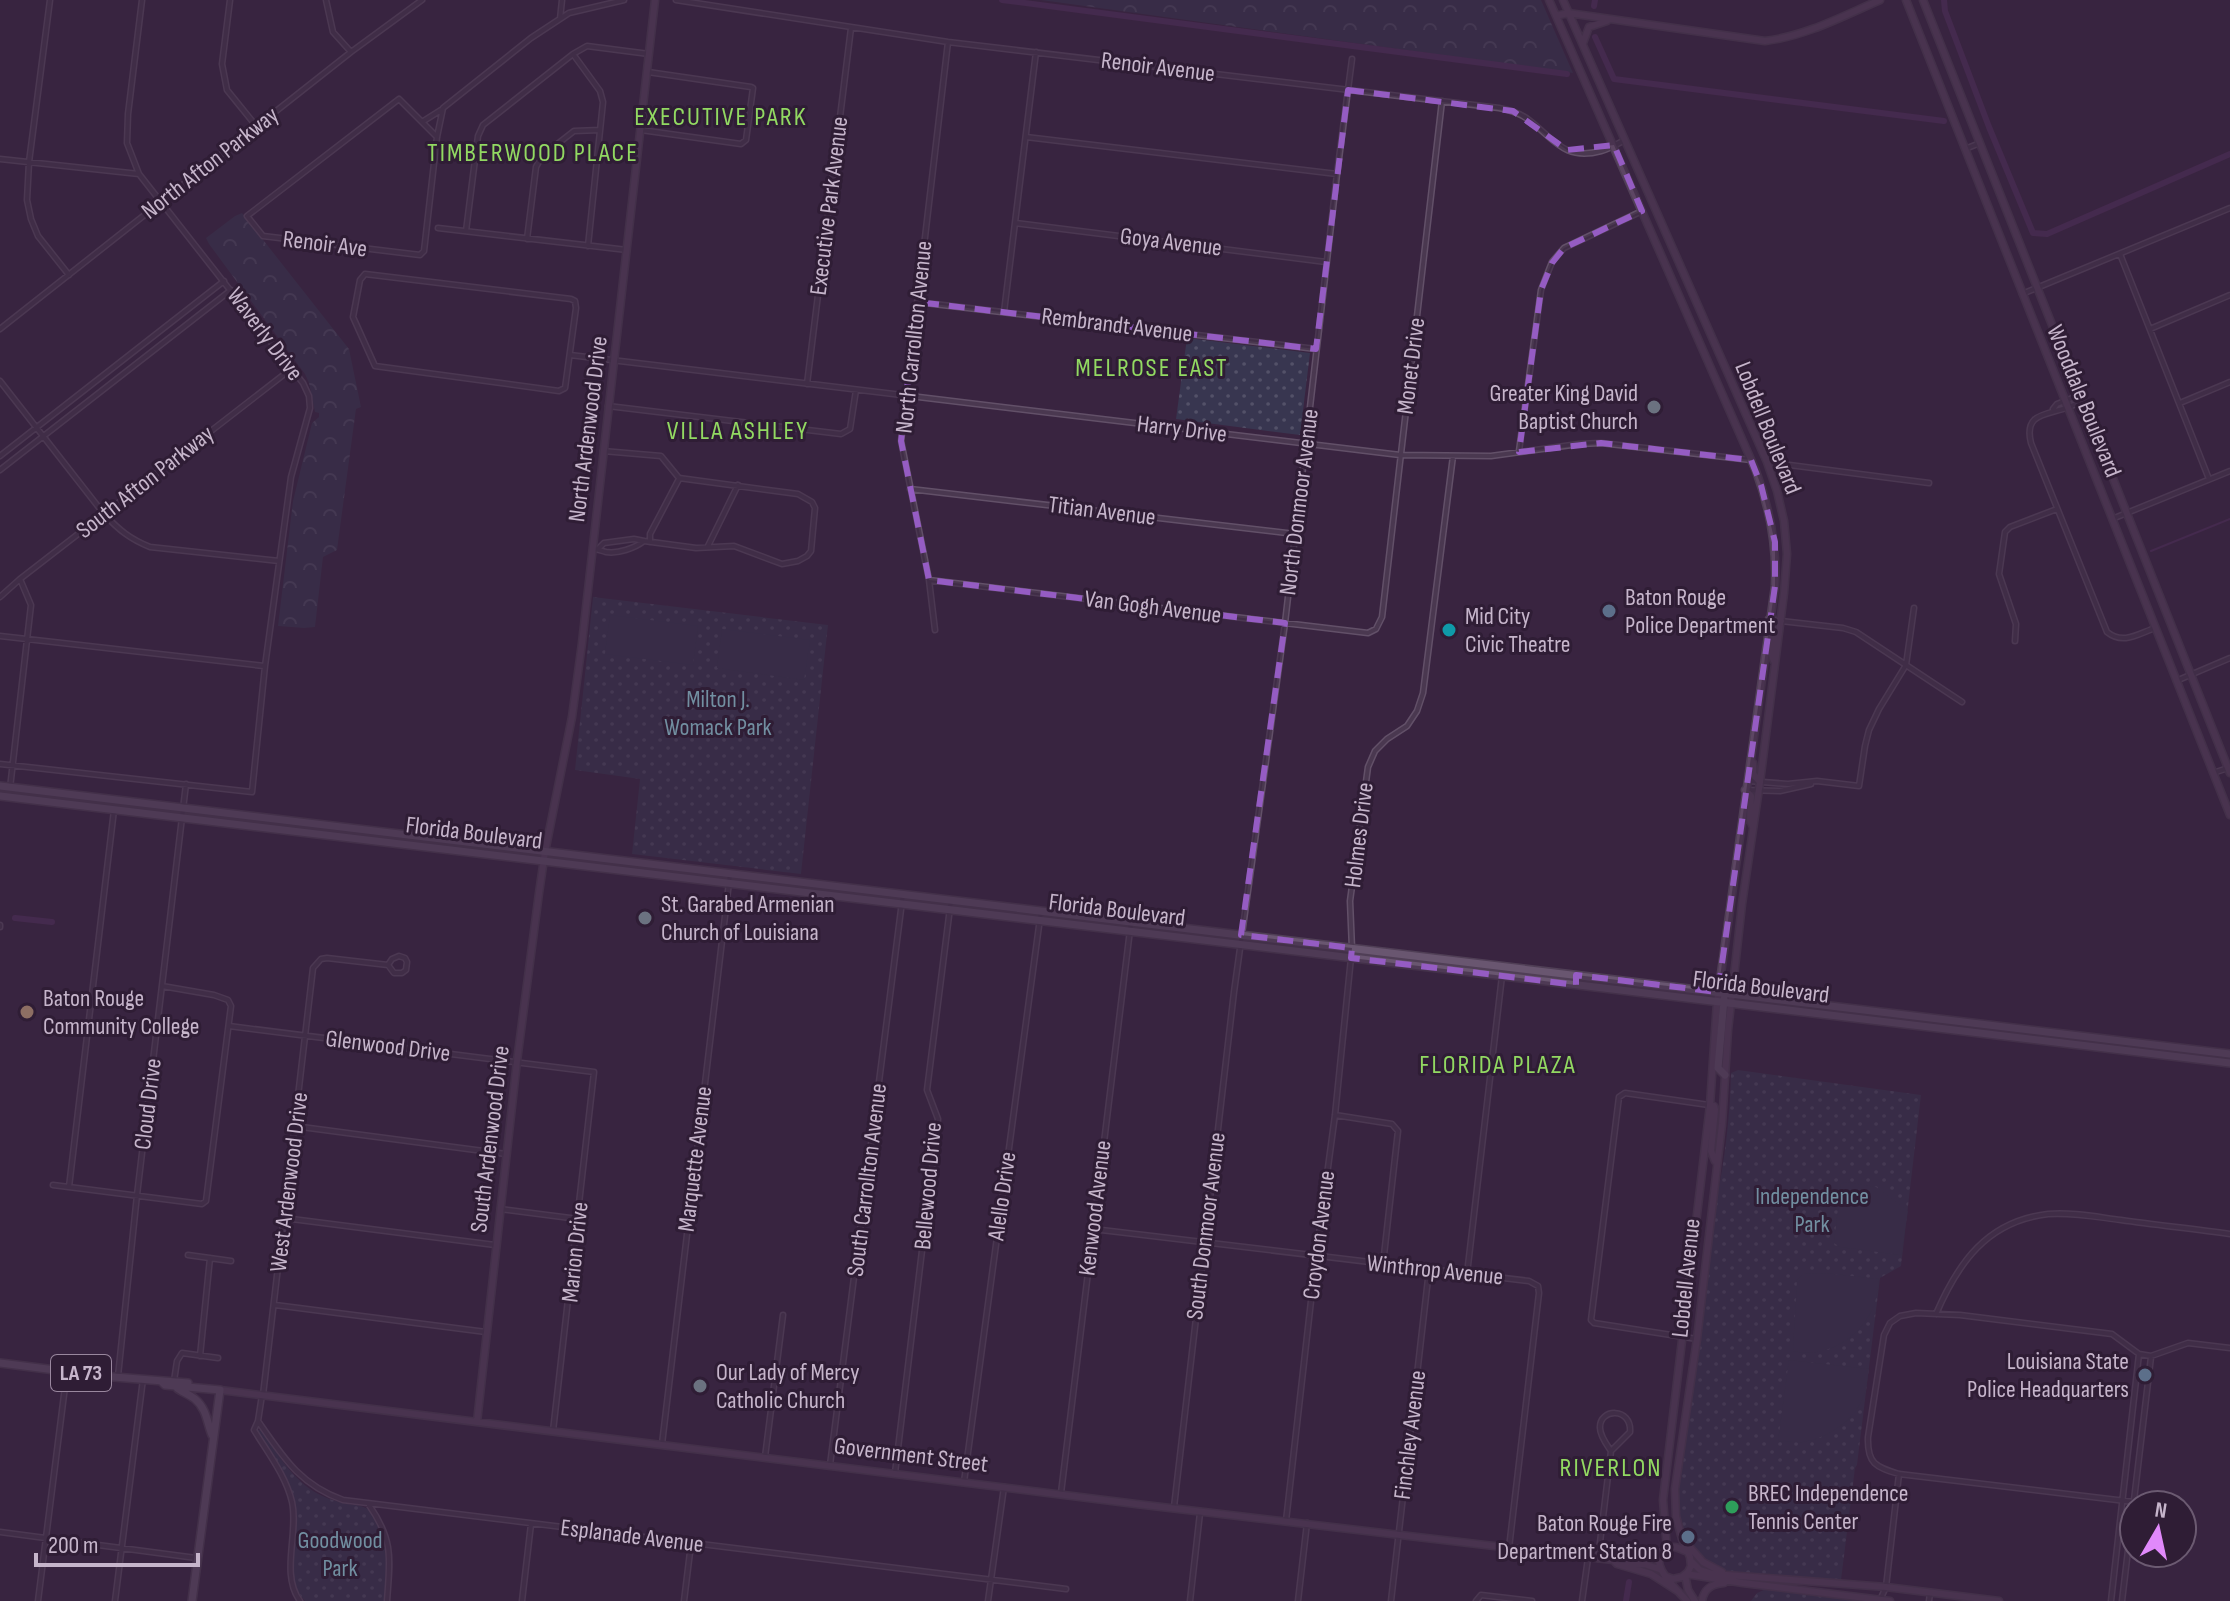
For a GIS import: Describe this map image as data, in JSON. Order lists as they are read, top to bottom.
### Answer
{
  "streets": {
    "main road": [
      "Wooddale Boulevard",
      "Lobdell Boulevard",
      "North Ardenwood Drive",
      "Florida Boulevard",
      "South Ardenwood Drive",
      "Lobdell Avenue",
      "LA 73",
      "Government Street"
    ],
    "street": [
      "Renoir Avenue",
      "North Afton Parkway",
      "Executive Park Avenue",
      "Goya Avenue",
      "Renoir Ave",
      "Rembrandt Avenue",
      "Waverly Drive",
      "North Carrollton Avenue",
      "Monet Drive",
      "Harry Drive",
      "South Afton Parkway",
      "North Donmoor Avenue",
      "Titian Avenue",
      "Van Gogh Avenue",
      "Holmes Drive",
      "Glenwood Drive",
      "Cloud Drive",
      "Marquette Avenue",
      "South Carrollton Avenue",
      "West Ardenwood Drive",
      "Bellewood Drive",
      "Alello Drive",
      "Kenwood Avenue",
      "South Donmoor Avenue",
      "Croydon Avenue",
      "Marion Drive",
      "Winthrop Avenue",
      "Finchley Avenue",
      "Esplanade Avenue"
    ]
  },
  "crossings": [
    ["Renoir Avenue", "Executive Park Avenue"],
    ["Renoir Avenue", "North Carrollton Avenue"],
    ["Renoir Avenue", "Monet Drive"],
    ["Renoir Avenue", "Lobdell Boulevard"],
    ["Renoir Avenue", "North Donmoor Avenue"],
    ["North Afton Parkway", "Waverly Drive"],
    ["Executive Park Avenue", "Harry Drive"],
    ["Goya Avenue", "North Donmoor Avenue"],
    ["Rembrandt Avenue", "North Carrollton Avenue"],
    ["Rembrandt Avenue", "North Donmoor Avenue"],
    ["Waverly Drive", "South Afton Parkway"],
    ["Waverly Drive", "Cloud Drive"],
    ["North Carrollton Avenue", "Harry Drive"],
    ["North Carrollton Avenue", "Titian Avenue"],
    ["North Carrollton Avenue", "Van Gogh Avenue"],
    ["Monet Drive", "Harry Drive"],
    ["Monet Drive", "Van Gogh Avenue"],
    ["Lobdell Boulevard", "Harry Drive"],
    ["Lobdell Boulevard", "Florida Boulevard"],
    ["North Ardenwood Drive", "Harry Drive"],
    ["North Ardenwood Drive", "Florida Boulevard"],
    ["North Ardenwood Drive", "South Ardenwood Drive"],
    ["Harry Drive", "North Donmoor Avenue"],
    ["Harry Drive", "Holmes Drive"],
    ["North Donmoor Avenue", "Titian Avenue"],
    ["North Donmoor Avenue", "Van Gogh Avenue"],
    ["North Donmoor Avenue", "Florida Boulevard"],
    ["North Donmoor Avenue", "South Donmoor Avenue"],
    ["Florida Boulevard", "Holmes Drive"],
    ["Florida Boulevard", "Cloud Drive"],
    ["Florida Boulevard", "South Ardenwood Drive"],
    ["Florida Boulevard", "Marquette Avenue"],
    ["Florida Boulevard", "South Carrollton Avenue"],
    ["Florida Boulevard", "Bellewood Drive"],
    ["Florida Boulevard", "Alello Drive"],
    ["Florida Boulevard", "Kenwood Avenue"],
    ["Florida Boulevard", "South Donmoor Avenue"],
    ["Florida Boulevard", "Croydon Avenue"],
    ["Florida Boulevard", "Lobdell Avenue"],
    ["Holmes Drive", "Croydon Avenue"],
    ["Glenwood Drive", "South Ardenwood Drive"],
    ["Glenwood Drive", "West Ardenwood Drive"],
    ["Glenwood Drive", "Marion Drive"],
    ["Cloud Drive", "Government Street"],
    ["South Ardenwood Drive", "Government Street"],
    ["Marquette Avenue", "Government Street"],
    ["South Carrollton Avenue", "Government Street"],
    ["West Ardenwood Drive", "Government Street"],
    ["Bellewood Drive", "Government Street"],
    ["Alello Drive", "Government Street"],
    ["Kenwood Avenue", "Winthrop Avenue"],
    ["Kenwood Avenue", "Government Street"],
    ["South Donmoor Avenue", "Winthrop Avenue"],
    ["South Donmoor Avenue", "Government Street"],
    ["Croydon Avenue", "Winthrop Avenue"],
    ["Croydon Avenue", "Government Street"],
    ["Marion Drive", "Government Street"],
    ["Winthrop Avenue", "Finchley Avenue"],
    ["Winthrop Avenue", "Government Street"],
    ["Lobdell Avenue", "Government Street"],
    ["Finchley Avenue", "Government Street"]
  ],
  "districts": [
    "EXECUTIVE PARK",
    "TIMBERWOOD PLACE",
    "MELROSE EAST",
    "VILLA ASHLEY",
    "FLORIDA PLAZA",
    "RIVERLON"
  ],
  "parks": ["Milton J. Womack Park", "Independence Park", "Goodwood Park"],
  "places": [
    "Greater King David Baptist Church",
    "Baton Rouge Police Department",
    "Mid City Civic Theatre",
    "St. Garabed Armenian Church of Louisiana",
    "Baton Rouge Community College",
    "Louisiana State Police Headquarters",
    "Our Lady of Mercy Catholic Church",
    "BREC Independence Tennis Center",
    "Baton Rouge Fire Department Station 8"
  ],
  "scale_bar": "200 m",
  "north": "top"
}
